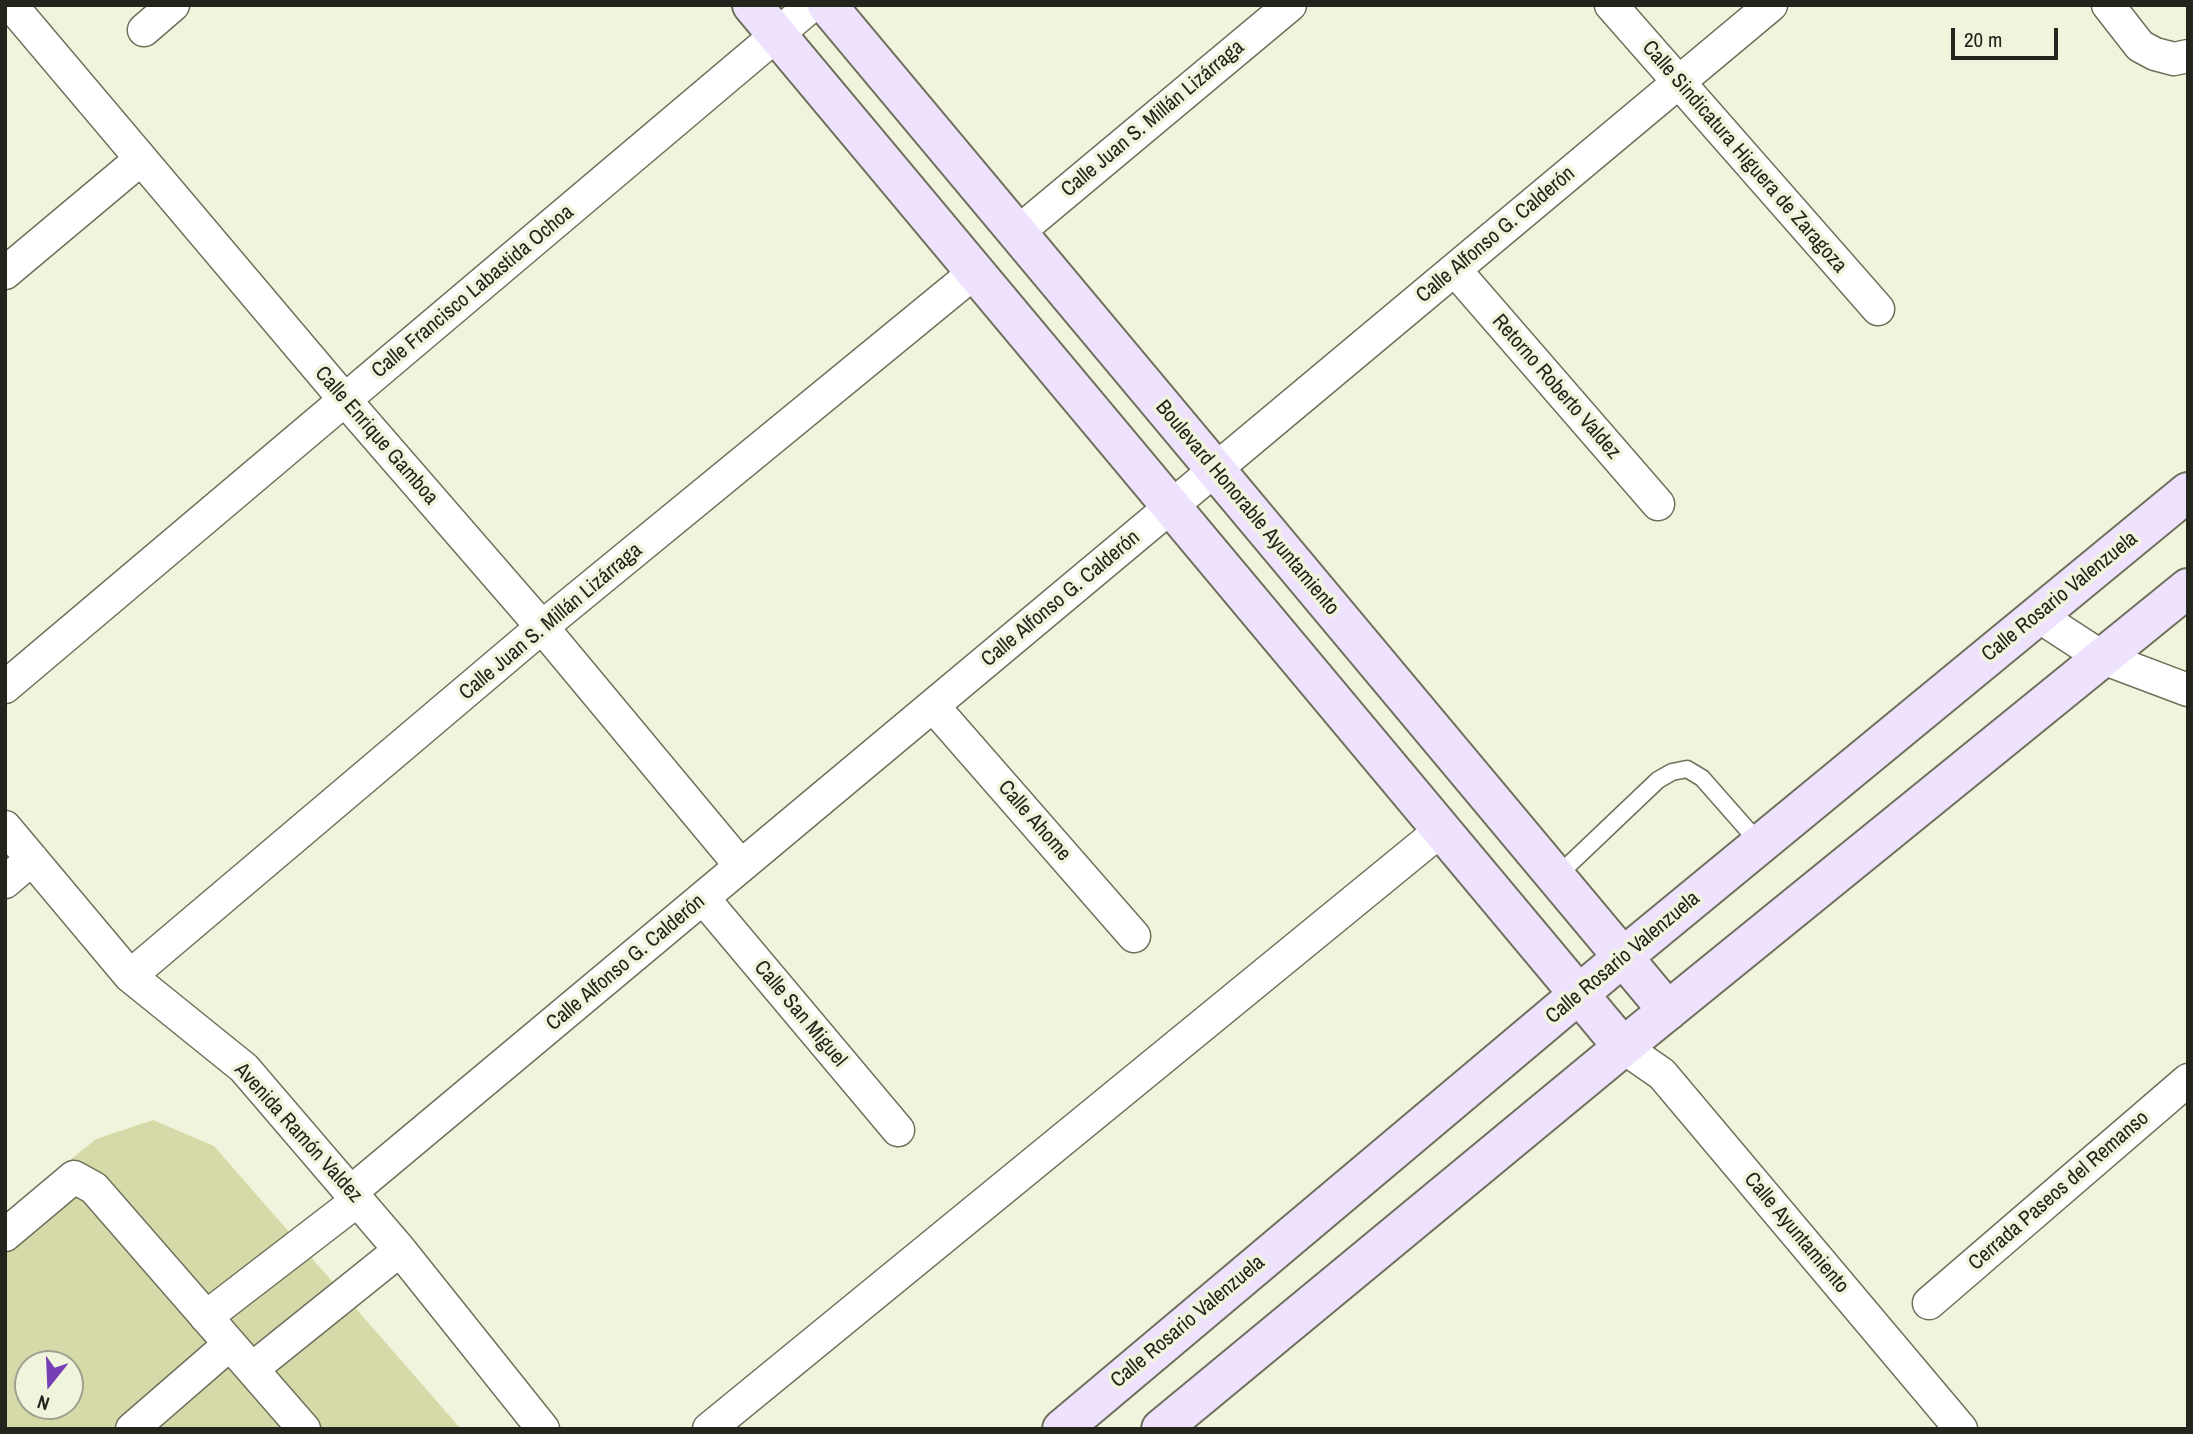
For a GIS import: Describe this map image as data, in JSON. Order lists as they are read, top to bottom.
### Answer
{
  "streets": {
    "main road": ["Boulevard Honorable Ayuntamiento", "Calle Rosario Valenzuela"],
    "street": [
      "Calle Juan S. Millán Lizárraga",
      "Calle Sindicatura Higuera de Zaragoza",
      "Calle Alfonso G. Calderón",
      "Calle Francisco Labastida Ochoa",
      "Retorno Roberto Valdez",
      "Calle Enrique Gamboa",
      "Calle Ahome",
      "Calle San Miguel",
      "Avenida Ramón Valdez",
      "Cerrada Paseos del Remanso",
      "Calle Ayuntamiento"
    ]
  },
  "crossings": [
    ["Calle Juan S. Millán Lizárraga", "Calle Enrique Gamboa"],
    ["Calle Juan S. Millán Lizárraga", "Boulevard Honorable Ayuntamiento"],
    ["Calle Juan S. Millán Lizárraga", "Avenida Ramón Valdez"],
    ["Calle Sindicatura Higuera de Zaragoza", "Calle Alfonso G. Calderón"],
    ["Calle Alfonso G. Calderón", "Retorno Roberto Valdez"],
    ["Calle Alfonso G. Calderón", "Calle Enrique Gamboa"],
    ["Calle Alfonso G. Calderón", "Boulevard Honorable Ayuntamiento"],
    ["Calle Alfonso G. Calderón", "Calle Ahome"],
    ["Calle Alfonso G. Calderón", "Calle San Miguel"],
    ["Calle Alfonso G. Calderón", "Avenida Ramón Valdez"],
    ["Calle Francisco Labastida Ochoa", "Calle Enrique Gamboa"],
    ["Boulevard Honorable Ayuntamiento", "Calle Rosario Valenzuela"]
  ],
  "scale_bar": "20 m",
  "north": "bottom"
}
